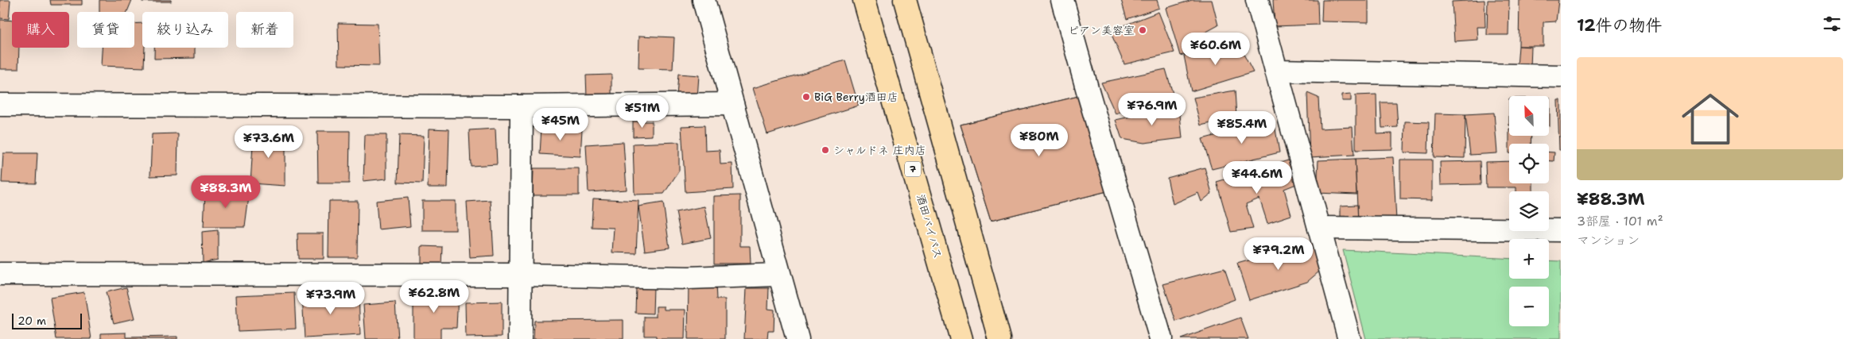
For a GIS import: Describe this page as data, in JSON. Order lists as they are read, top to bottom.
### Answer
{
  "streets": {
    "highway": ["7", "酒田バイパス"]
  },
  "places": ["ピアン美容室", "BiG Berry酒田店", "シャルドネ 庄内店"],
  "scale_bar": "20 m",
  "north": "top left",
  "page": {
    "heading": "12件の物件",
    "chip": [
      "購入",
      "賃貸",
      "絞り込み",
      "新着"
    ],
    "price": [
      "¥60.6M",
      "¥76.9M",
      "¥51M",
      "¥45M",
      "¥85.4M",
      "¥80M",
      "¥73.6M",
      "¥44.6M",
      "¥88.3M",
      "¥79.2M",
      "¥62.8M",
      "¥73.9M"
    ],
    "list": [
      {
        "name": "¥88.3M",
        "note": "3部屋 · 101 m² · マンション"
      }
    ],
    "map_buttons": ["+", "−"],
    "scale": "20 m"
  }
}
